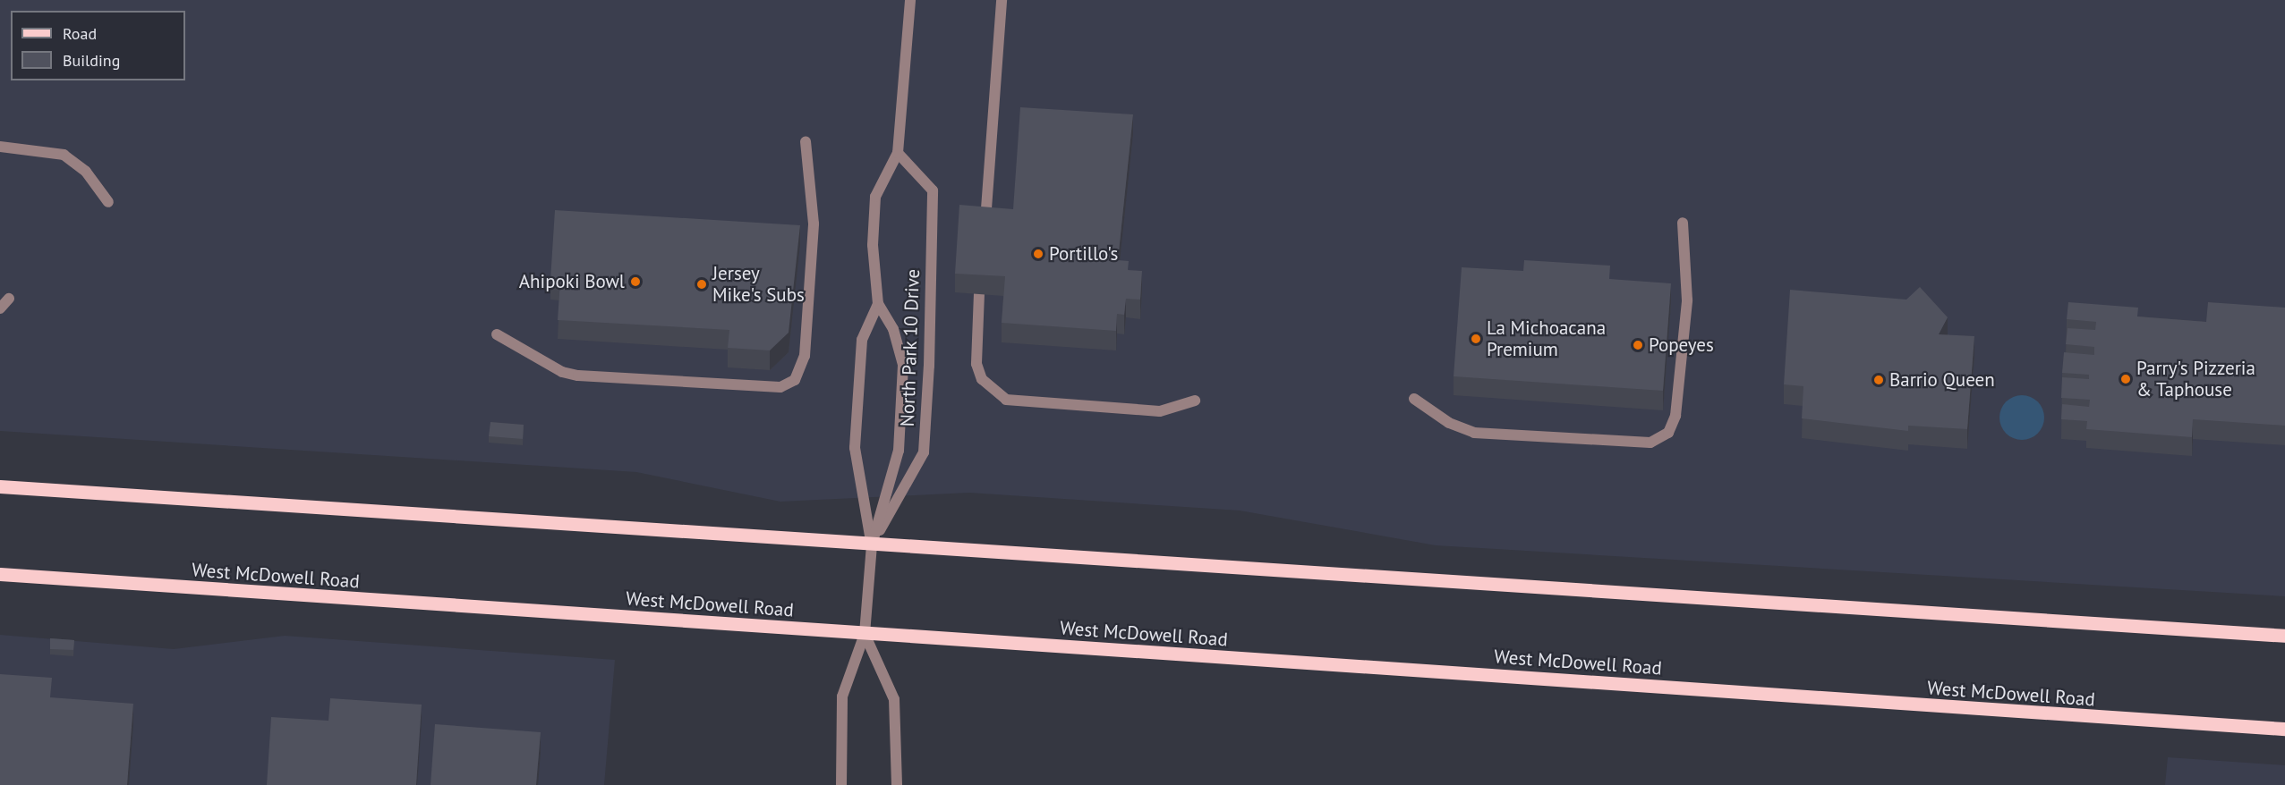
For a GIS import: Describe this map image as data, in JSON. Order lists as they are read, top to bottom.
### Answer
{
  "streets": {
    "main road": ["West McDowell Road"],
    "lane": ["North Park 10 Drive"]
  },
  "crossings": [
    ["North Park 10 Drive", "West McDowell Road"]
  ],
  "places": [
    "Portillo's",
    "Ahipoki Bowl",
    "Jersey Mike's Subs",
    "La Michoacana Premium",
    "Popeyes",
    "Parry's Pizzeria & Taphouse",
    "Barrio Queen"
  ],
  "legend": ["Road", "Building"]
}
